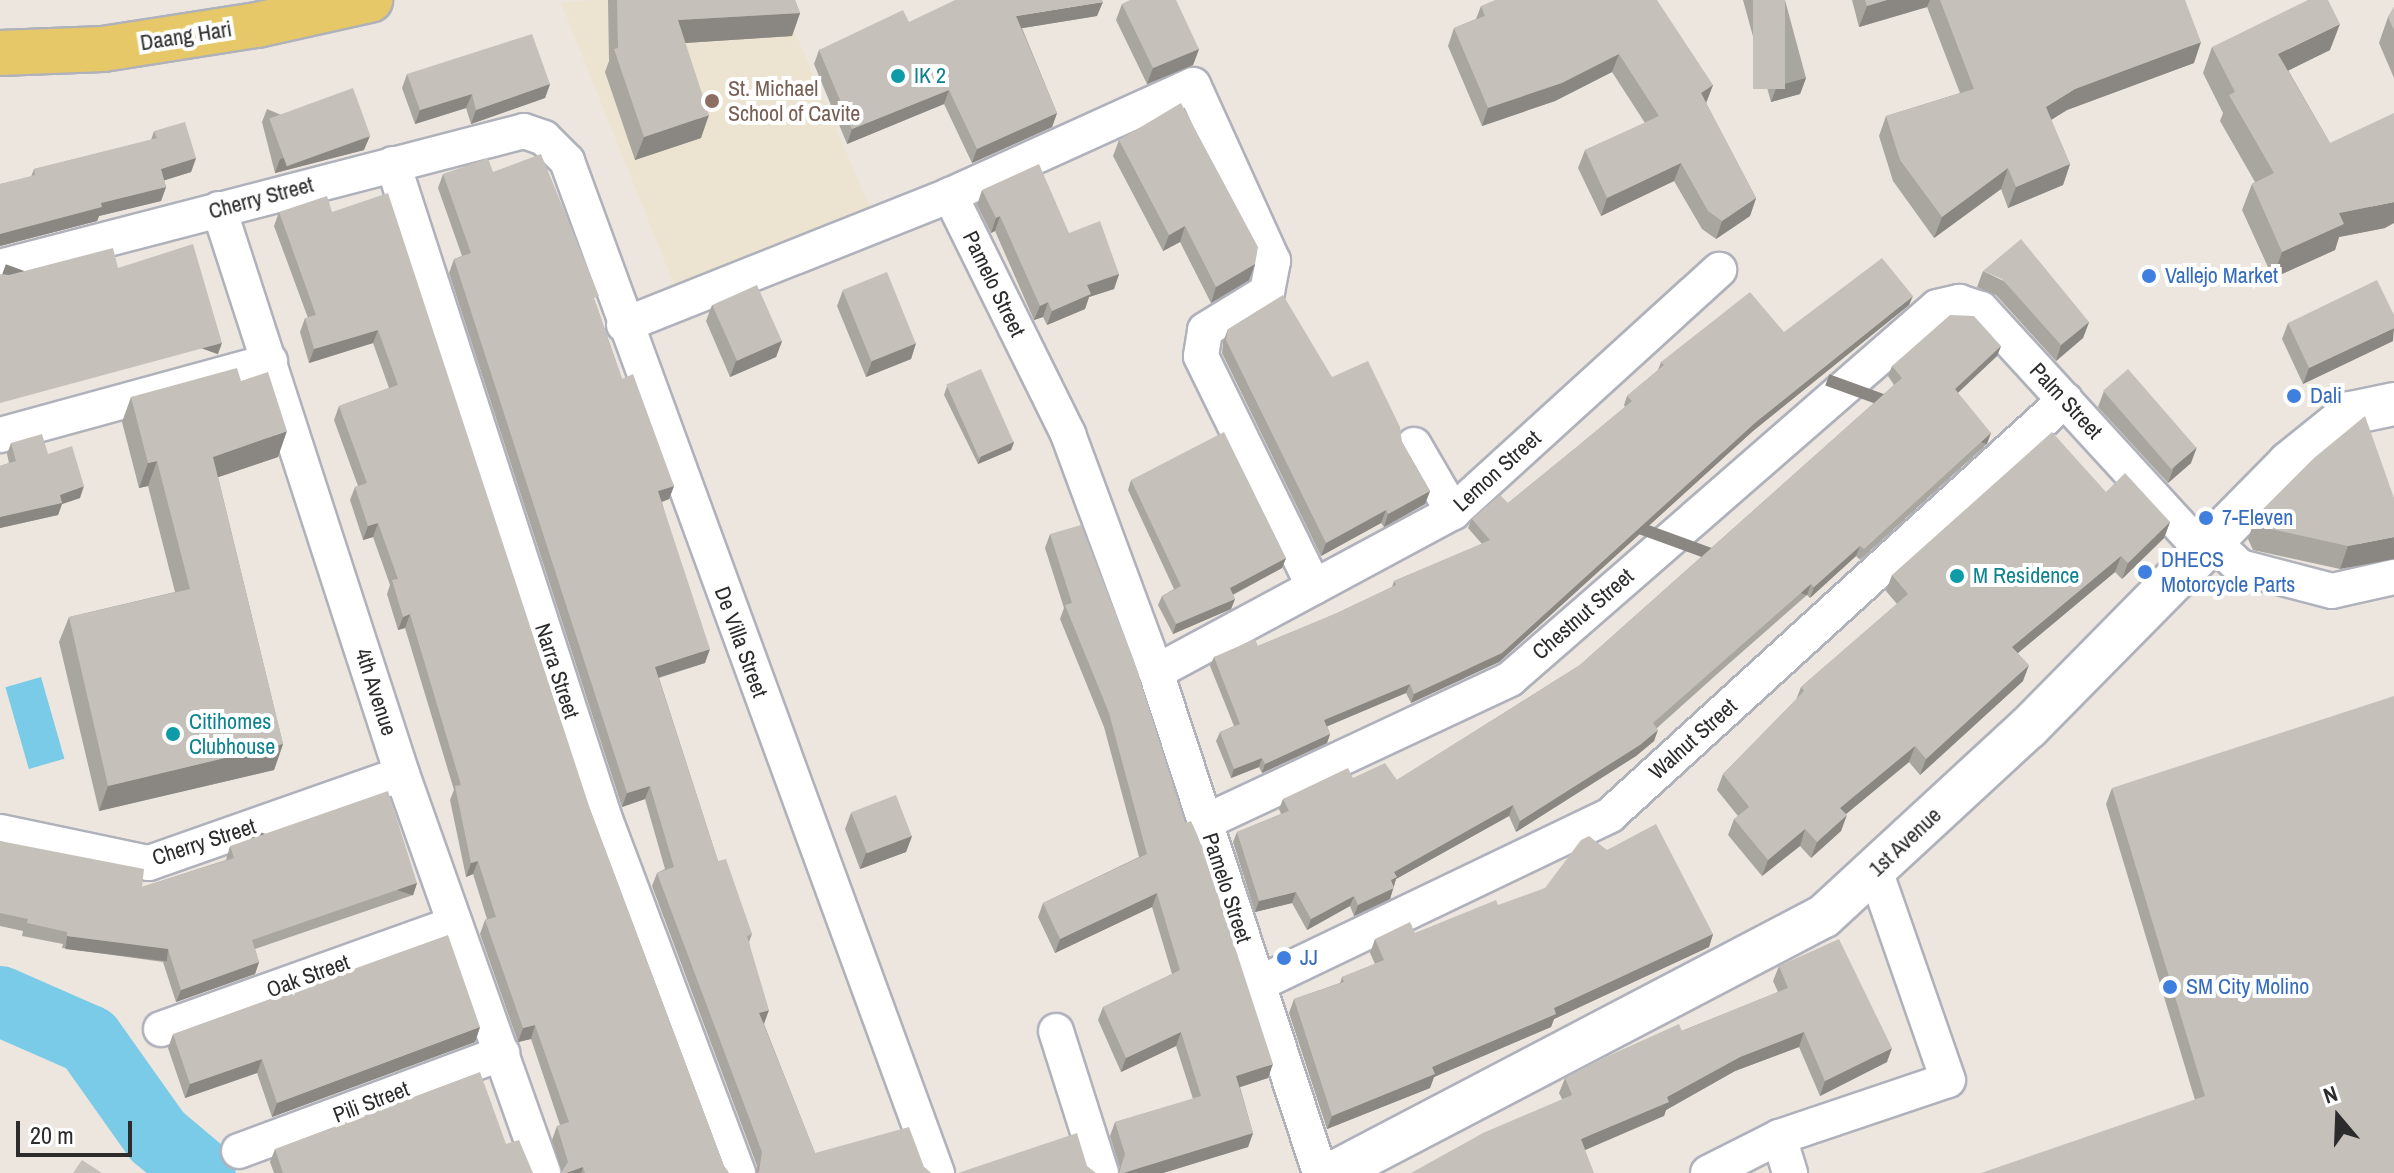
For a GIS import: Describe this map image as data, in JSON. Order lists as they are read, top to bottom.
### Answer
{
  "streets": {
    "main road": ["Daang Hari"],
    "street": [
      "Cherry Street",
      "Pamelo Street",
      "Palm Street",
      "Lemon Street",
      "Chestnut Street",
      "De Villa Street",
      "Narra Street",
      "4th Avenue",
      "Walnut Street",
      "1st Avenue",
      "Oak Street",
      "Pili Street"
    ]
  },
  "crossings": [
    ["Cherry Street", "De Villa Street"],
    ["Cherry Street", "Narra Street"],
    ["Cherry Street", "4th Avenue"],
    ["Pamelo Street", "Lemon Street"],
    ["Pamelo Street", "Chestnut Street"],
    ["Pamelo Street", "Walnut Street"],
    ["Palm Street", "Chestnut Street"],
    ["Palm Street", "Walnut Street"],
    ["Palm Street", "1st Avenue"],
    ["4th Avenue", "Oak Street"],
    ["4th Avenue", "Pili Street"]
  ],
  "places": [
    "IK 2",
    "St. Michael School of Cavite",
    "Vallejo Market",
    "Dali",
    "7-Eleven",
    "DHECS Motorcycle Parts",
    "M Residence",
    "Citihomes Clubhouse",
    "JJ",
    "SM City Molino"
  ],
  "scale_bar": "20 m",
  "north": "top"
}
